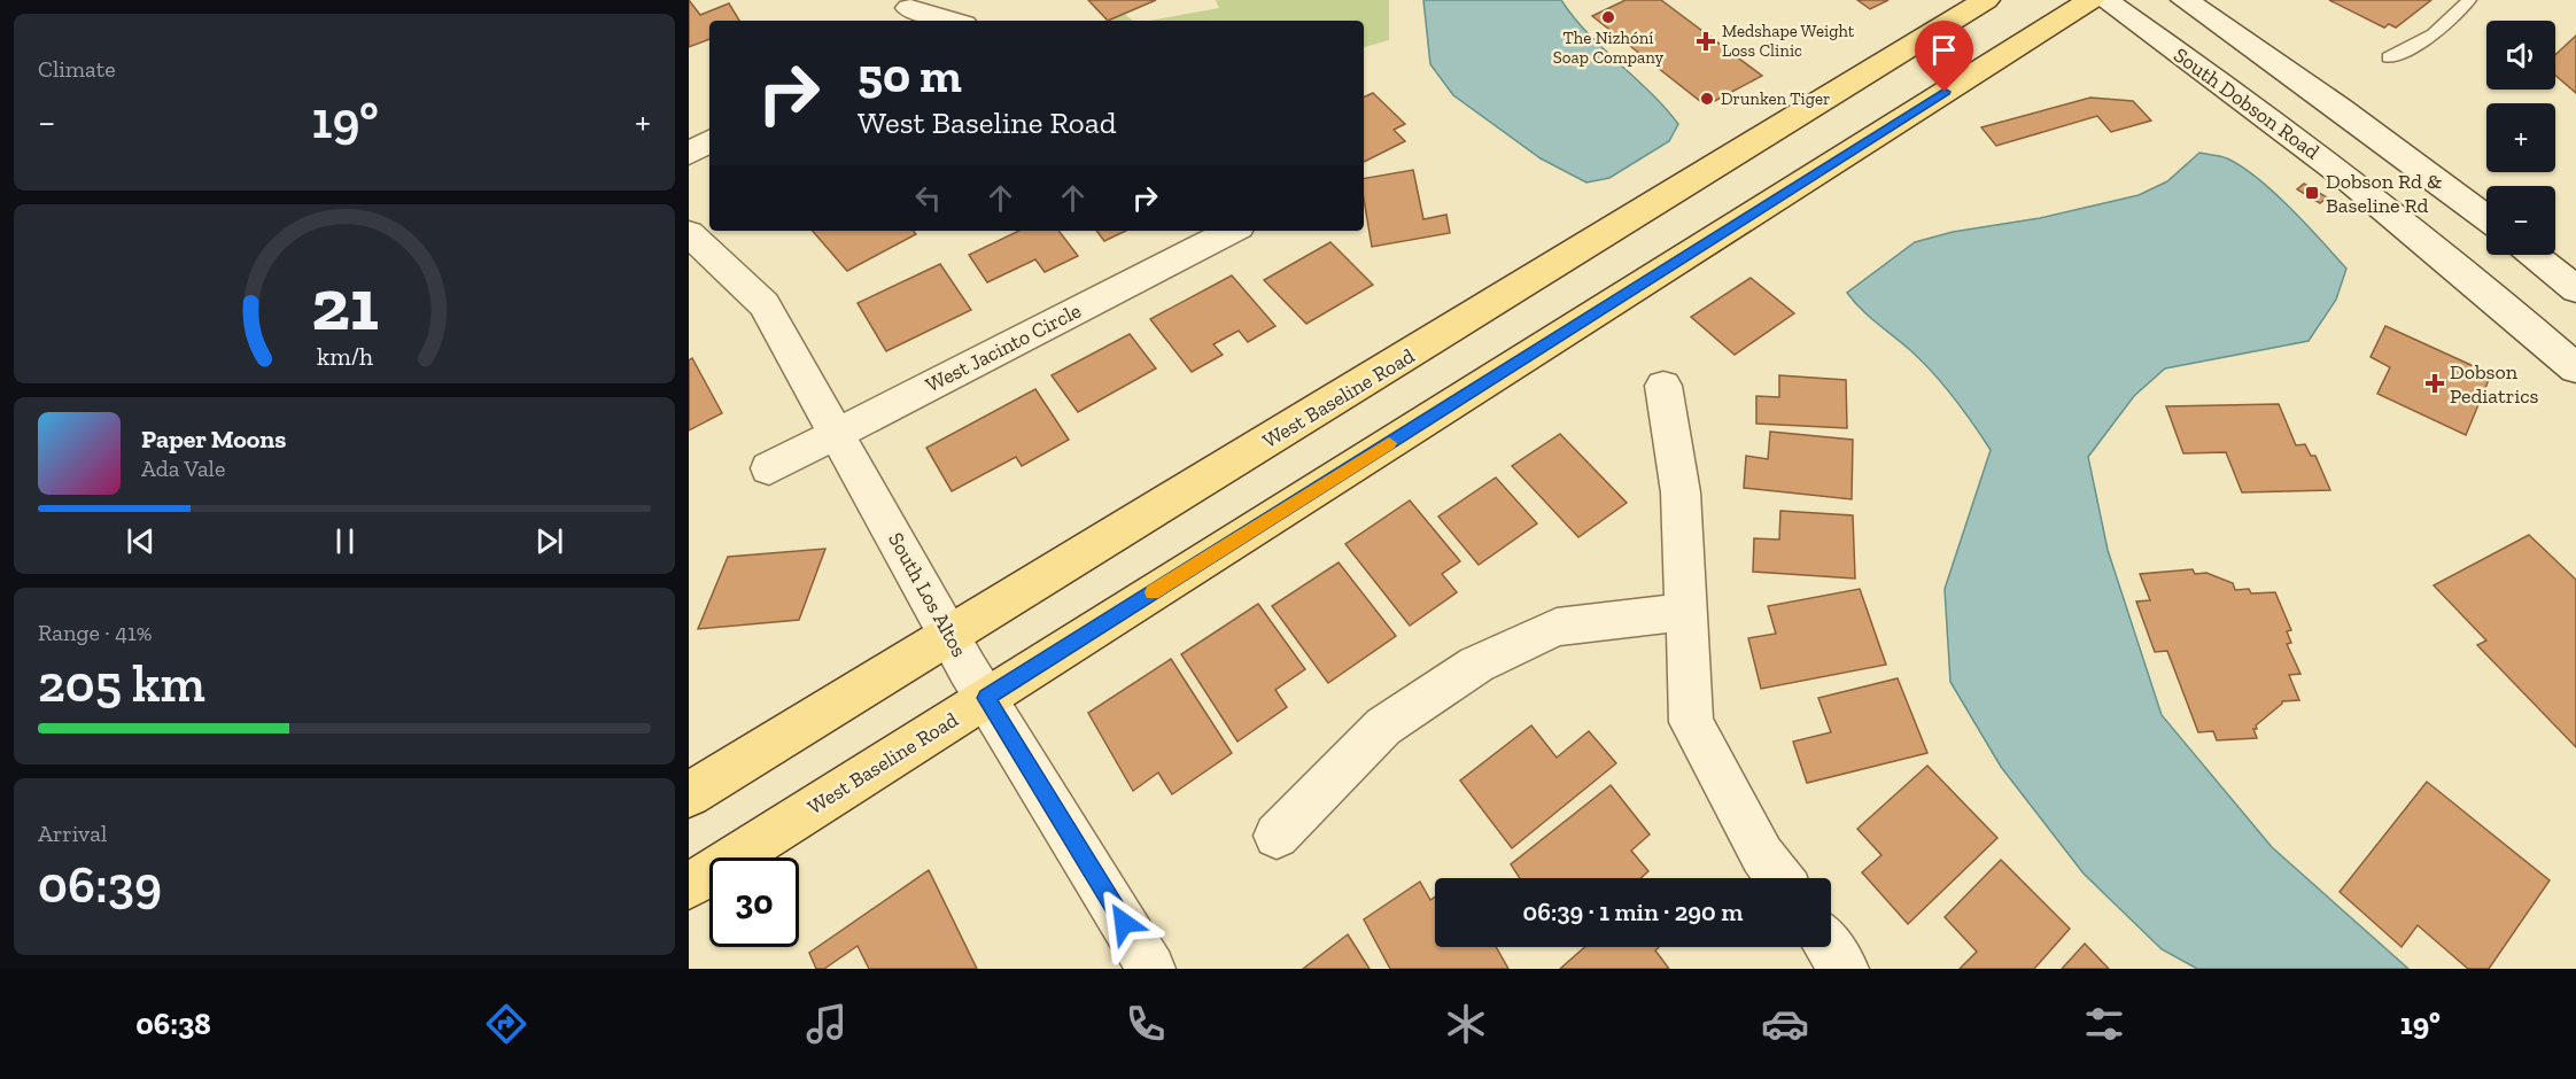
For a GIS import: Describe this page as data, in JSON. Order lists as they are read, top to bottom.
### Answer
{
  "streets": {
    "main road": ["West Baseline Road"],
    "street": ["South Dobson Road", "West Jacinto Circle", "South Los Altos"]
  },
  "crossings": [
    ["West Jacinto Circle", "South Los Altos"],
    ["West Baseline Road", "South Los Altos"]
  ],
  "places": {
    "other": ["The Nizhóní Soap Company", "Drunken Tiger"],
    "health": ["Medshape Weight Loss Clinic", "Dobson Pediatrics"],
    "transit": ["Dobson Rd & Baseline Rd"]
  },
  "page": {
    "tile": [
      "Climate",
      ["Range · 41%", "205 km"],
      ["Arrival", "06:39"]
    ],
    "map_buttons": ["+", "−"],
    "turn": ["50 m", "West Baseline Road"],
    "heat": ["−", "19°", "+"],
    "song": ["Paper Moons", "Ada Vale"],
    "limit": "30",
    "trip": "06:39 · 1 min · 290 m",
    "tabs": ["06:38", "19°"],
    "gauge": ["21", "km/h"]
  }
}
